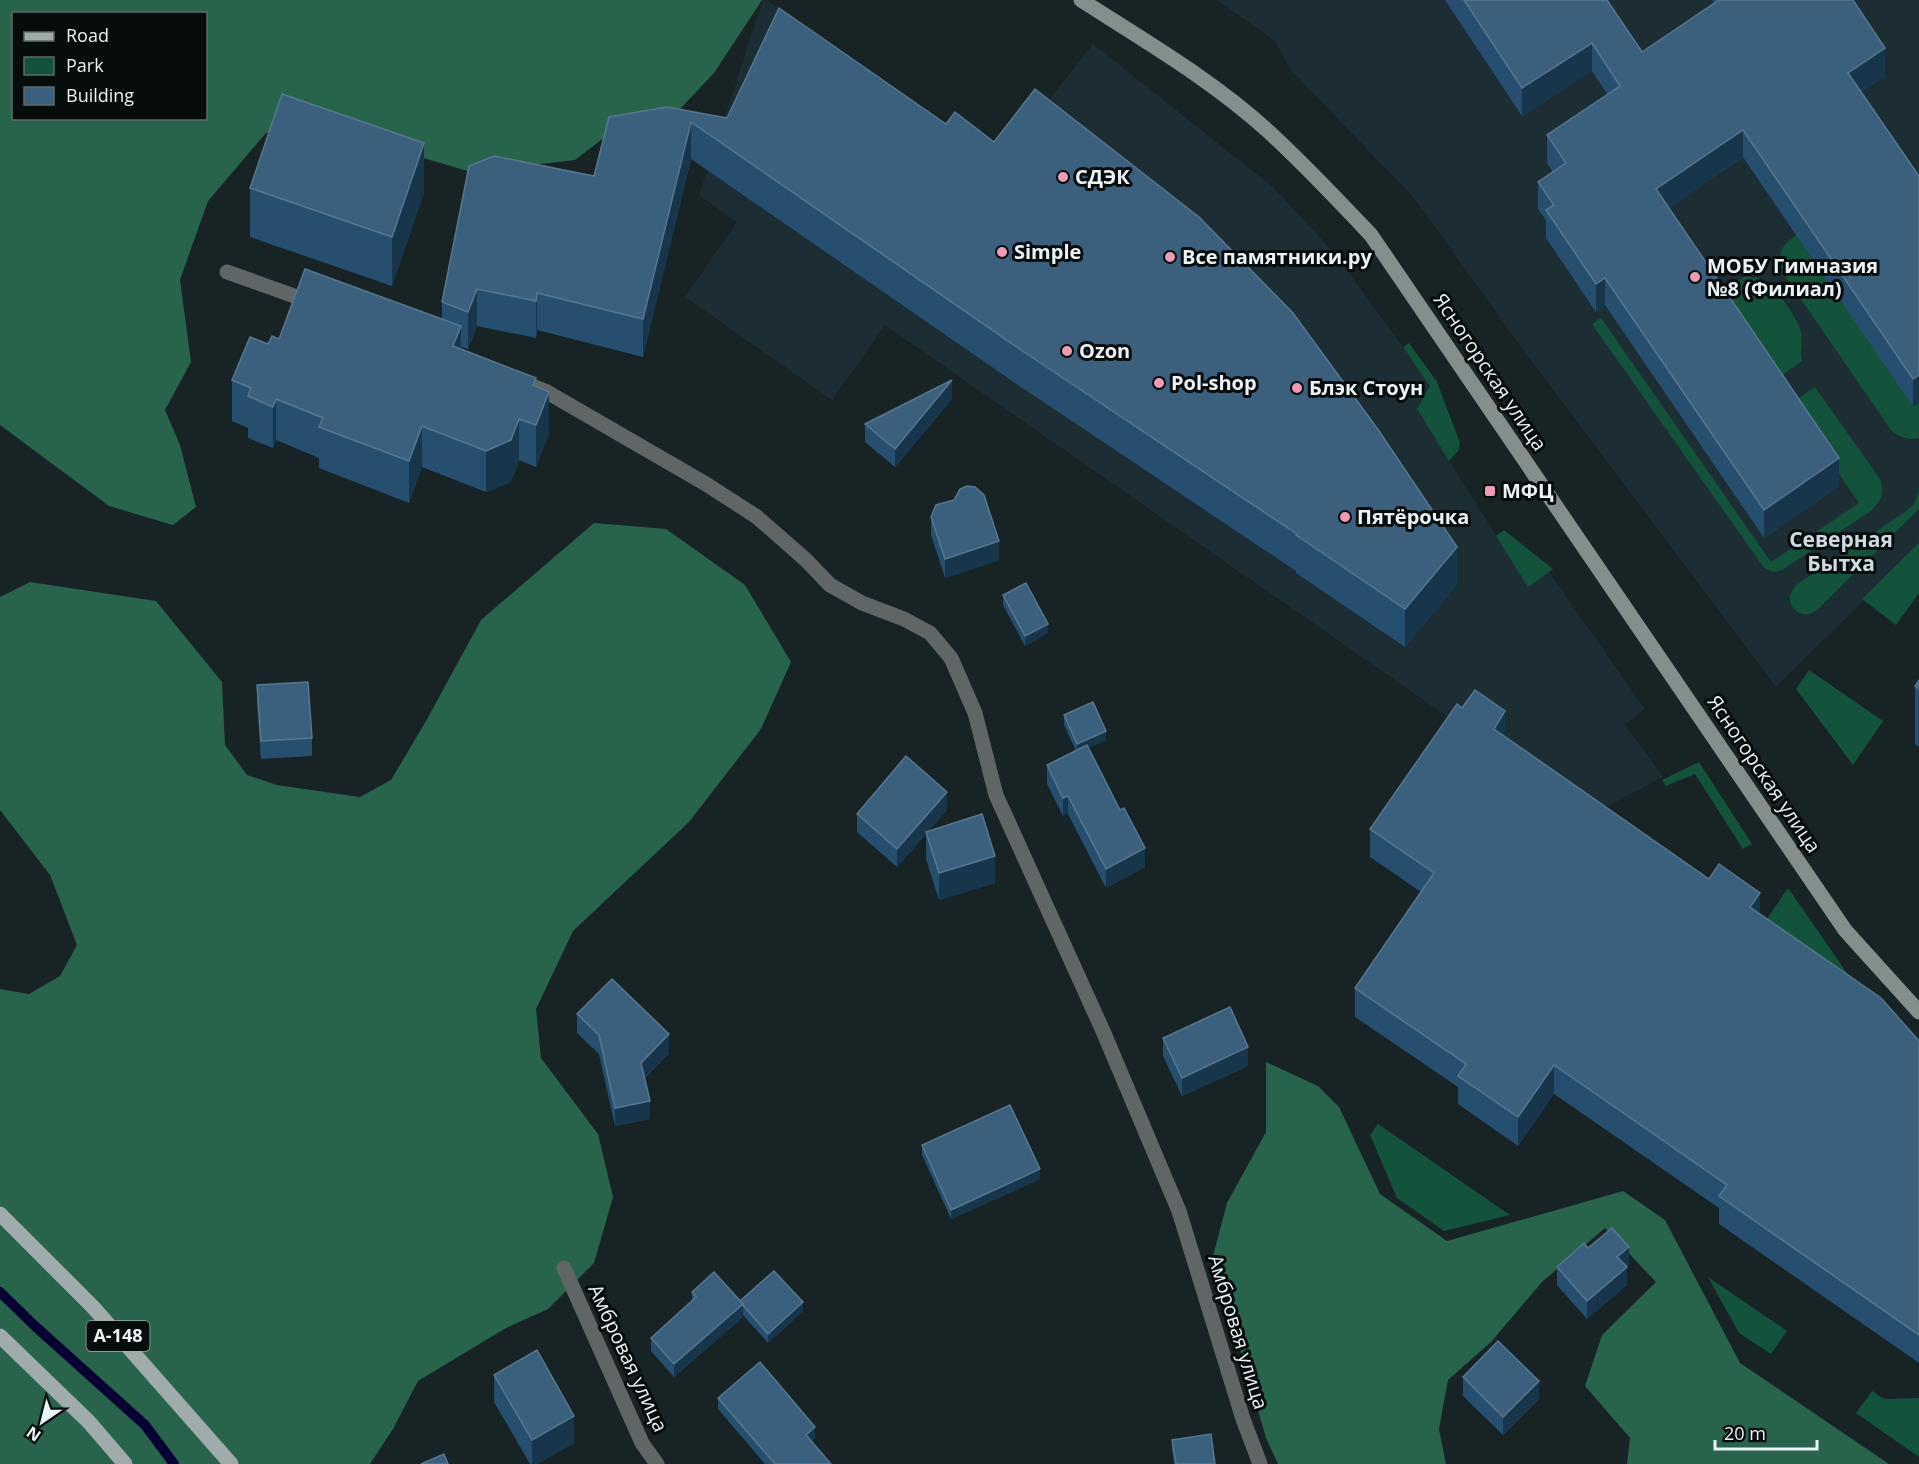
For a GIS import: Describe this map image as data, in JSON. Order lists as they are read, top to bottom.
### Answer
{
  "streets": {
    "main road": ["А-148"],
    "street": ["Ясногорская улица", "Амбровая улица"]
  },
  "districts": ["Северная Бытха"],
  "places": {
    "other": [
      "СДЭК",
      "Simple",
      "Все памятники.ру",
      "МОБУ Гимназия №8 (Филиал)",
      "Ozon",
      "Pol-shop",
      "Блэк Стоун",
      "Пятёрочка"
    ],
    "transit": ["МФЦ"]
  },
  "legend": ["Road", "Park", "Building"],
  "scale_bar": "20 m",
  "north": "bottom left"
}
